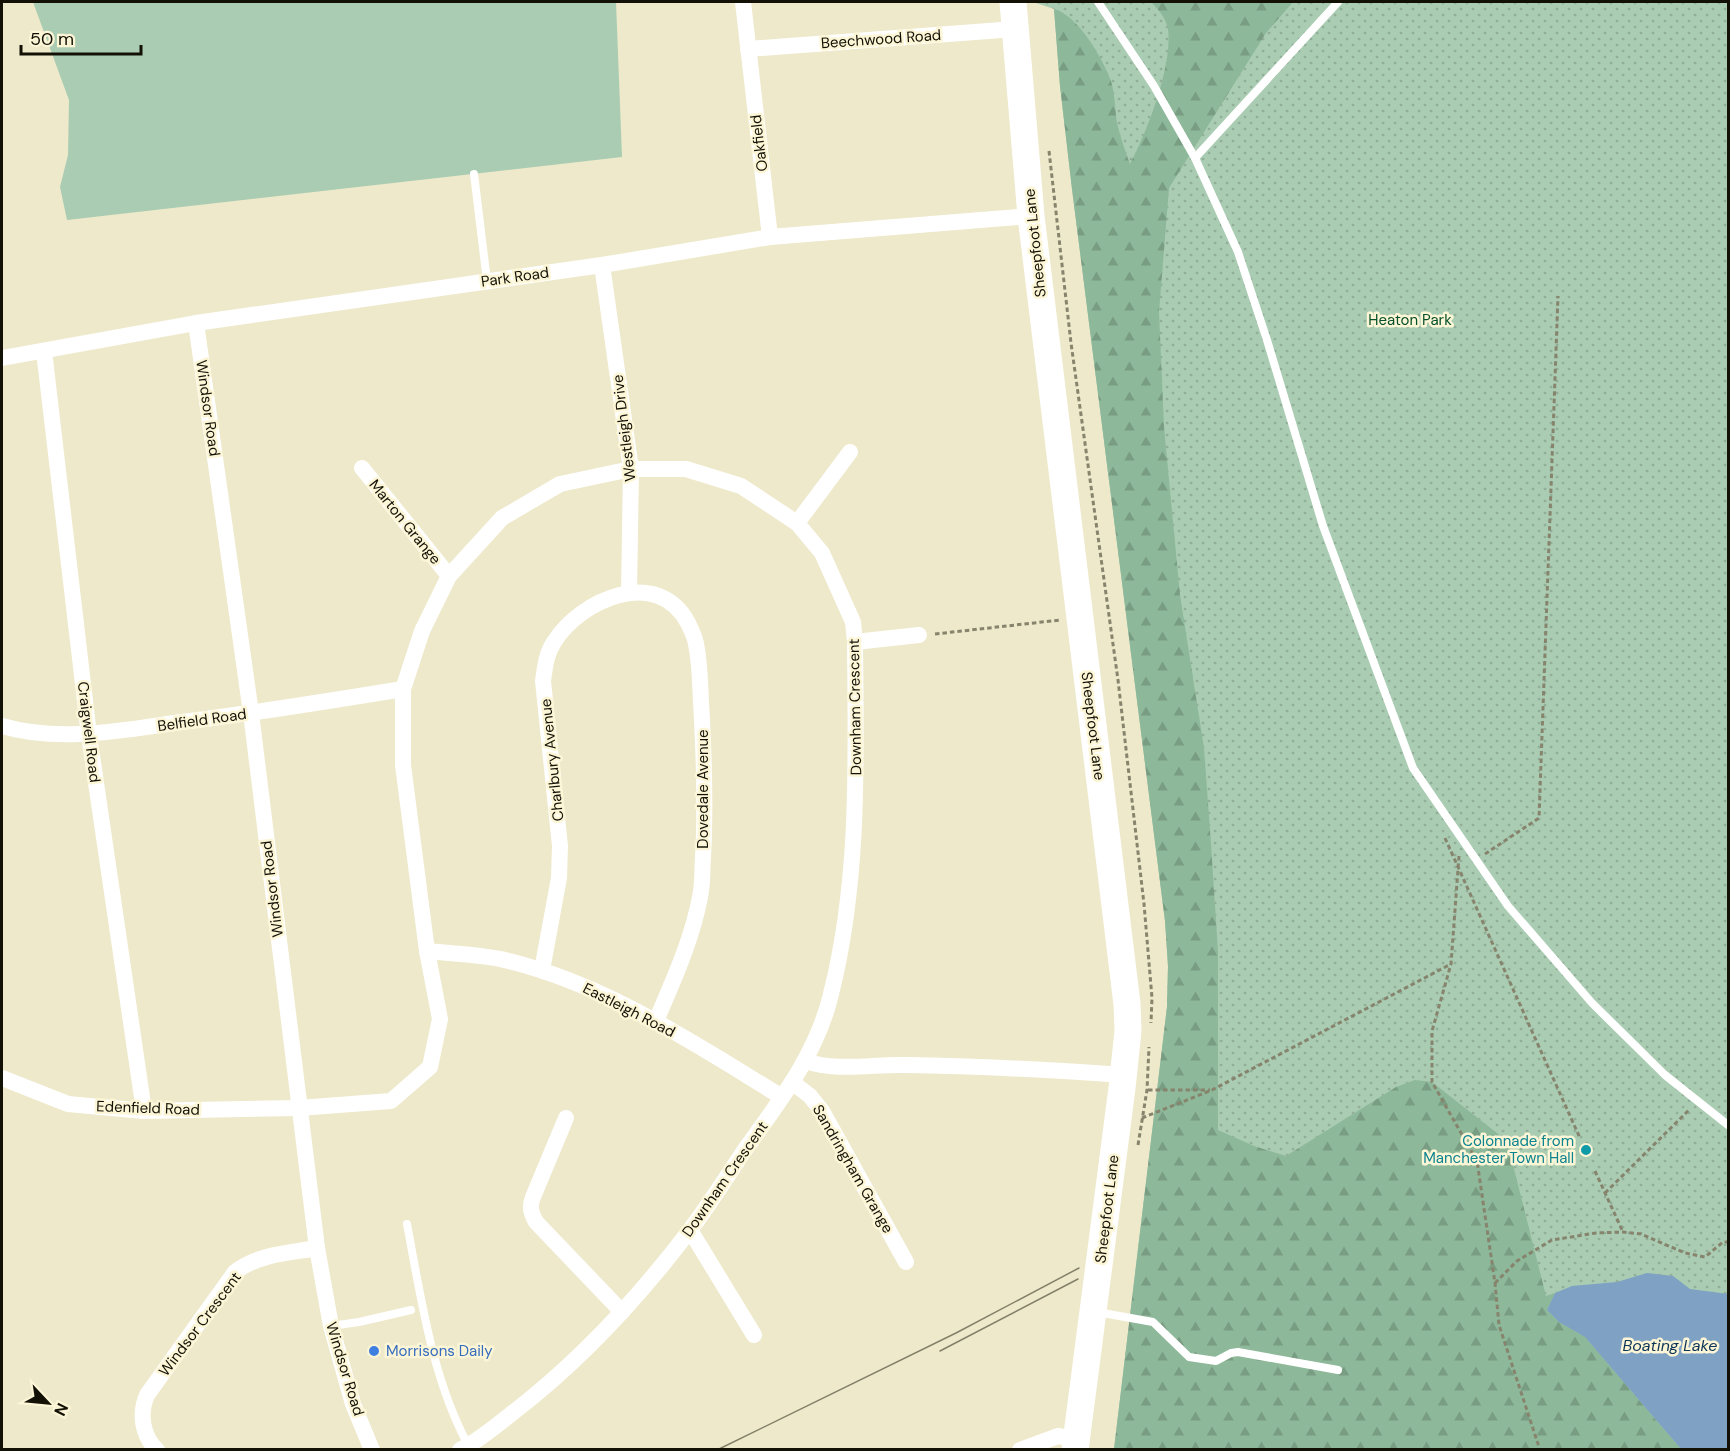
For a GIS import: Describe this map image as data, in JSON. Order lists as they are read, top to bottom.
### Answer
{
  "streets": {
    "main road": ["Sheepfoot Lane"],
    "street": [
      "Beechwood Road",
      "Oakfield",
      "Park Road",
      "Windsor Road",
      "Westleigh Drive",
      "Marton Grange",
      "Downham Crescent",
      "Belfield Road",
      "Craigwell Road",
      "Charlbury Avenue",
      "Dovedale Avenue",
      "Eastleigh Road",
      "Edenfield Road",
      "Sandringham Grange",
      "Windsor Crescent"
    ]
  },
  "crossings": [
    ["Beechwood Road", "Oakfield"],
    ["Beechwood Road", "Sheepfoot Lane"],
    ["Oakfield", "Park Road"],
    ["Sheepfoot Lane", "Park Road"],
    ["Park Road", "Windsor Road"],
    ["Park Road", "Westleigh Drive"],
    ["Park Road", "Craigwell Road"],
    ["Windsor Road", "Downham Crescent"],
    ["Windsor Road", "Belfield Road"],
    ["Windsor Road", "Edenfield Road"],
    ["Windsor Road", "Windsor Crescent"],
    ["Westleigh Drive", "Downham Crescent"],
    ["Westleigh Drive", "Charlbury Avenue"],
    ["Westleigh Drive", "Dovedale Avenue"],
    ["Marton Grange", "Downham Crescent"],
    ["Downham Crescent", "Belfield Road"],
    ["Downham Crescent", "Eastleigh Road"],
    ["Downham Crescent", "Edenfield Road"],
    ["Downham Crescent", "Sandringham Grange"],
    ["Belfield Road", "Craigwell Road"],
    ["Craigwell Road", "Edenfield Road"],
    ["Charlbury Avenue", "Dovedale Avenue"],
    ["Charlbury Avenue", "Eastleigh Road"],
    ["Dovedale Avenue", "Eastleigh Road"]
  ],
  "water": ["Boating Lake"],
  "parks": ["Heaton Park"],
  "places": ["Colonnade from Manchester Town Hall", "Morrisons Daily"],
  "scale_bar": "50 m",
  "north": "bottom right"
}
